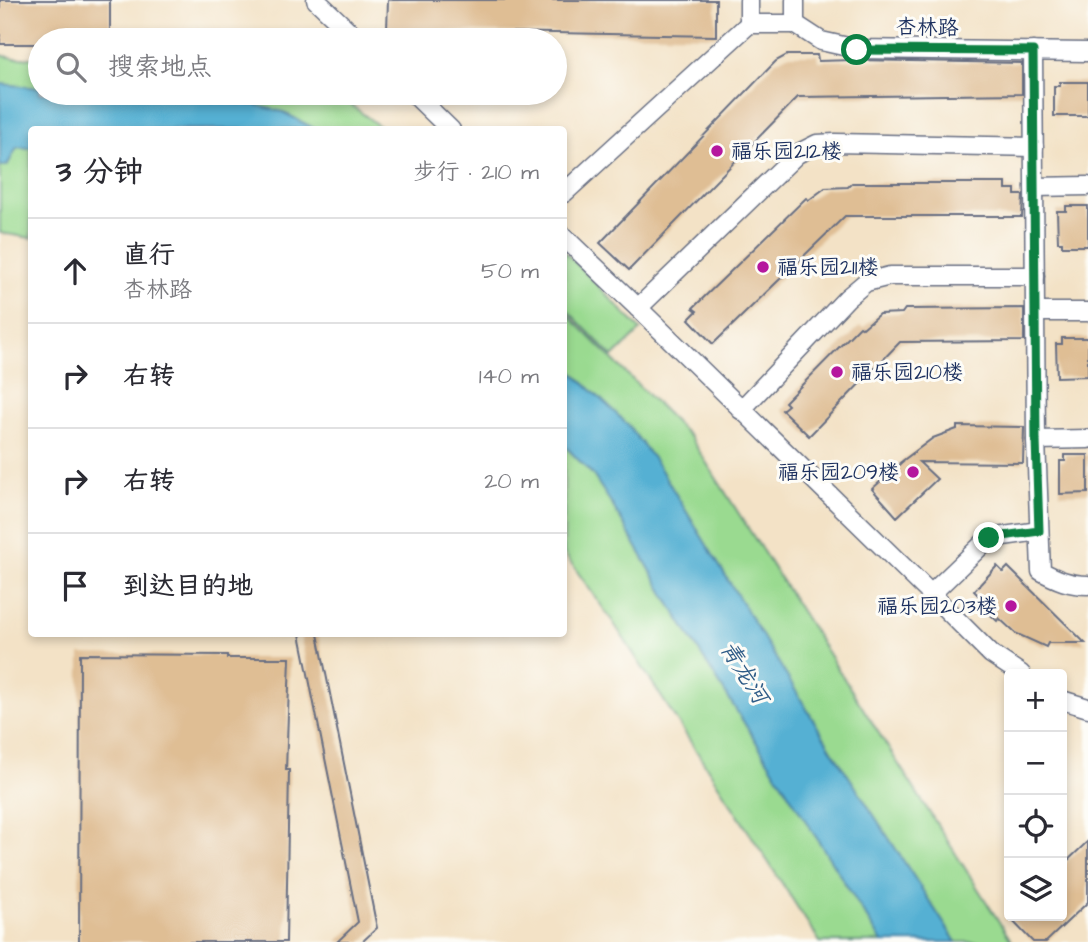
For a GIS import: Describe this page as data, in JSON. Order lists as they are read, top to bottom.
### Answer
{
  "streets": {
    "street": ["杏林路"]
  },
  "water": ["青龙河"],
  "places": [
    "福乐园212楼",
    "福乐园211楼",
    "福乐园210楼",
    "福乐园209楼",
    "福乐园203楼"
  ],
  "page": {
    "search": "搜索地点",
    "heading": ["3 分钟", "步行 · 210 m"],
    "list": [
      ["直行", "杏林路", "50 m"],
      ["右转", "140 m"],
      ["右转", "20 m"],
      "到达目的地"
    ],
    "map_buttons": ["+", "−"]
  }
}
